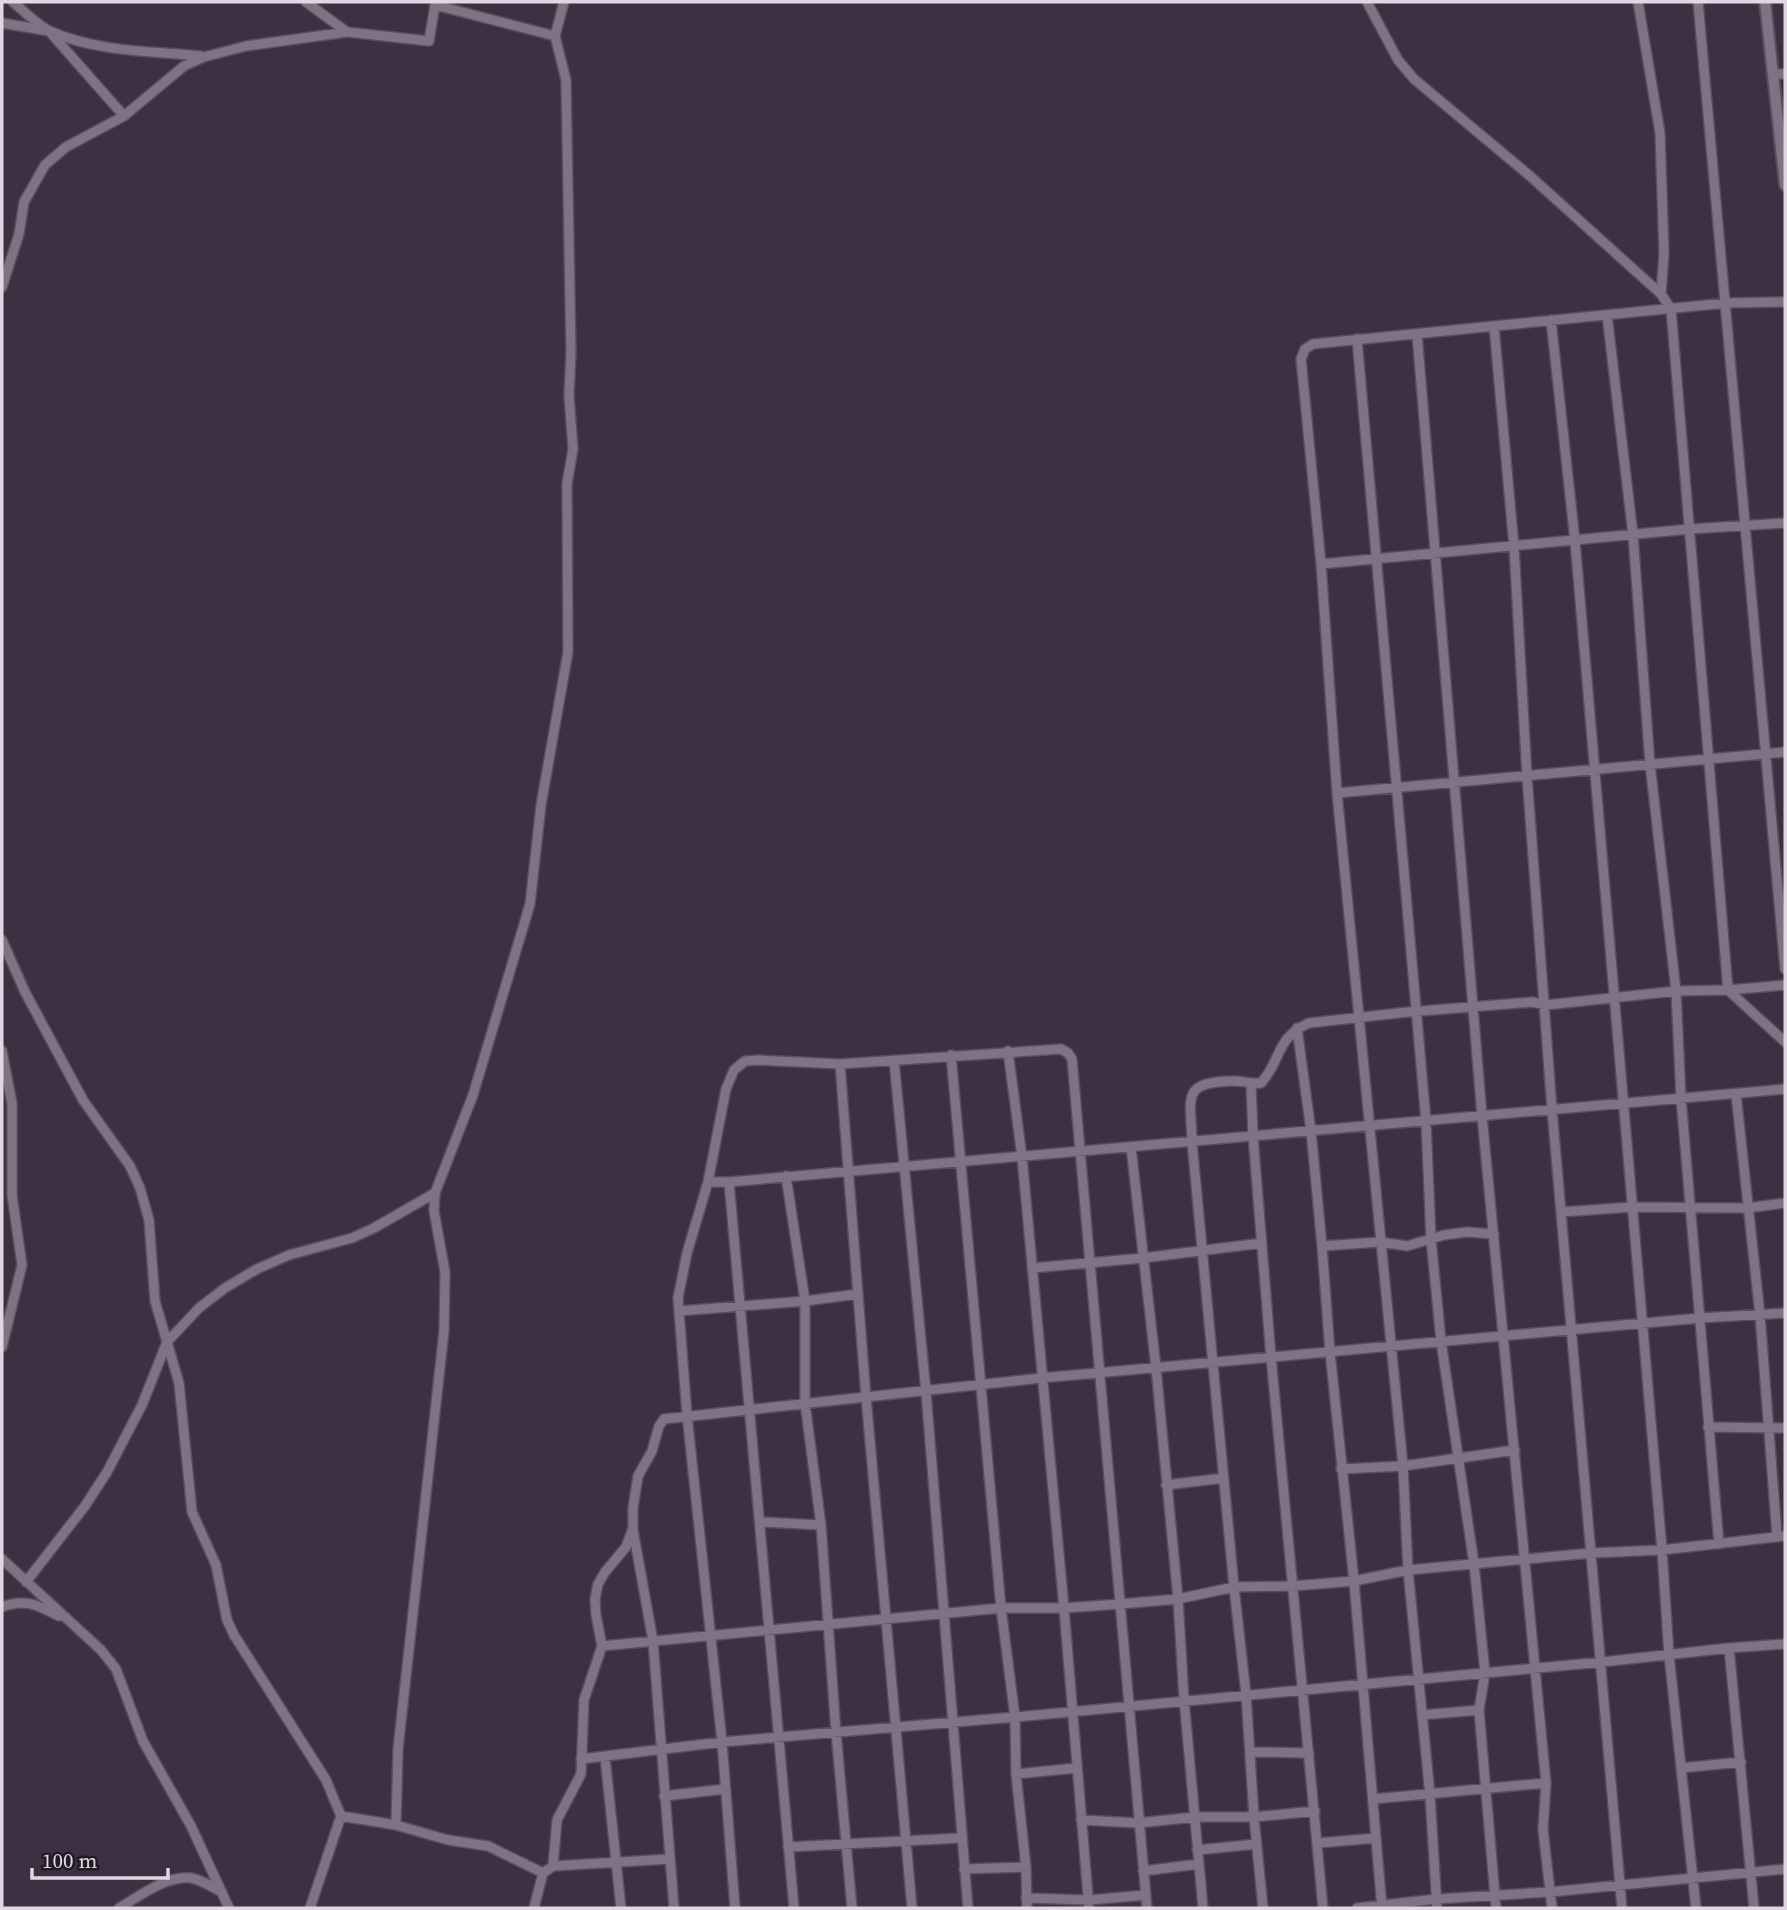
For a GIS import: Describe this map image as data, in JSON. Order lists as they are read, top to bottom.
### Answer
{
  "scale_bar": "100 m"
}
